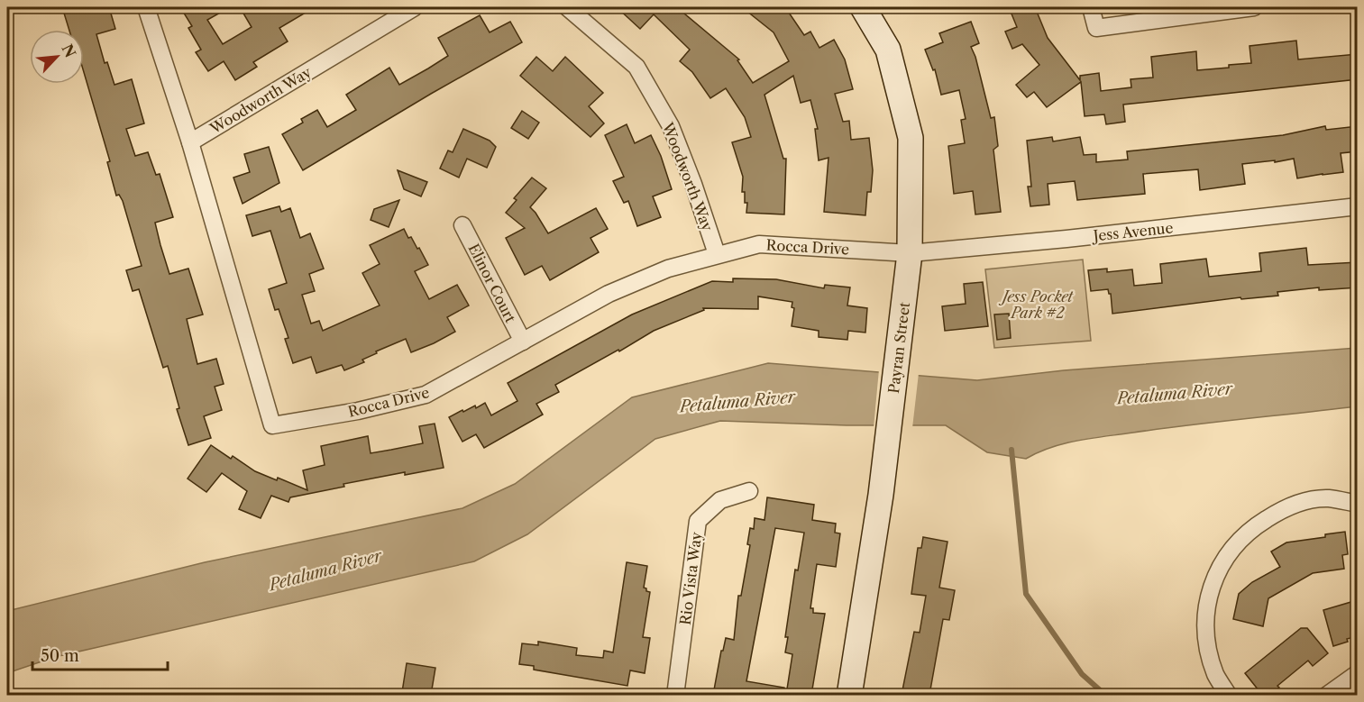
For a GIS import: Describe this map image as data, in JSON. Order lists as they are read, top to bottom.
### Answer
{
  "streets": {
    "main road": ["Payran Street"],
    "street": [
      "Woodworth Way",
      "Jess Avenue",
      "Rocca Drive",
      "Elinor Court",
      "Rio Vista Way"
    ]
  },
  "crossings": [
    ["Woodworth Way", "Rocca Drive"],
    ["Jess Avenue", "Rocca Drive"],
    ["Jess Avenue", "Payran Street"],
    ["Rocca Drive", "Elinor Court"],
    ["Rocca Drive", "Payran Street"]
  ],
  "water": ["Petaluma River"],
  "parks": ["Jess Pocket Park #2"],
  "scale_bar": "50 m",
  "north": "top right"
}
